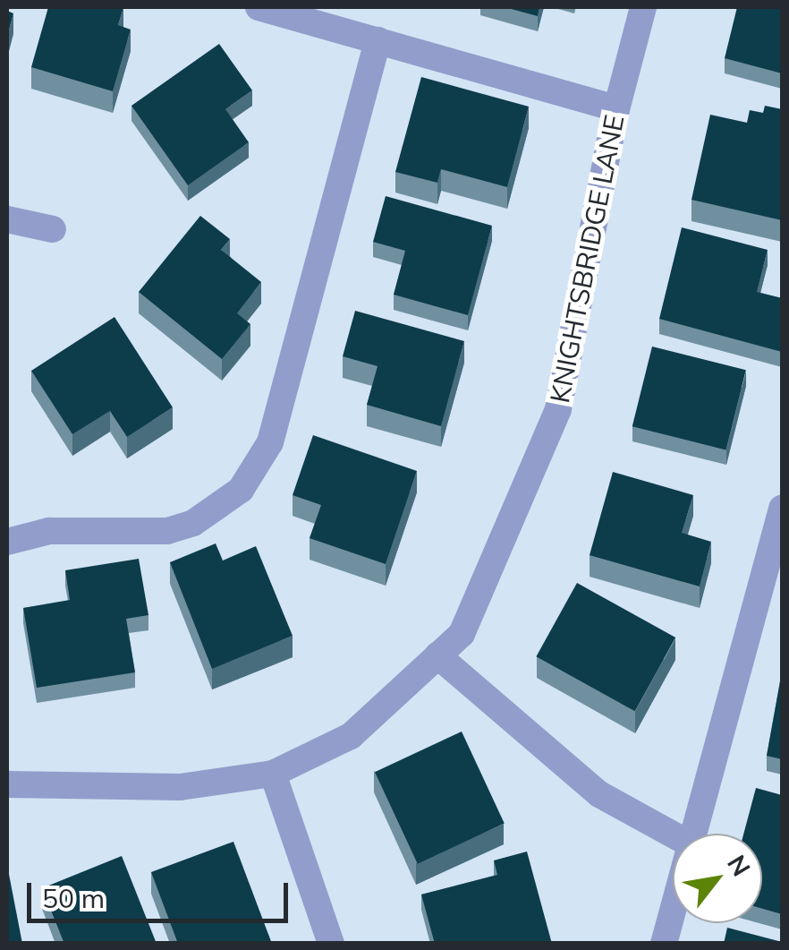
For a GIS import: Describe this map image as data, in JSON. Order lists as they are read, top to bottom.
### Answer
{
  "streets": {
    "street": ["KNIGHTSBRIDGE LANE"]
  },
  "scale_bar": "50 m",
  "north": "top right"
}
